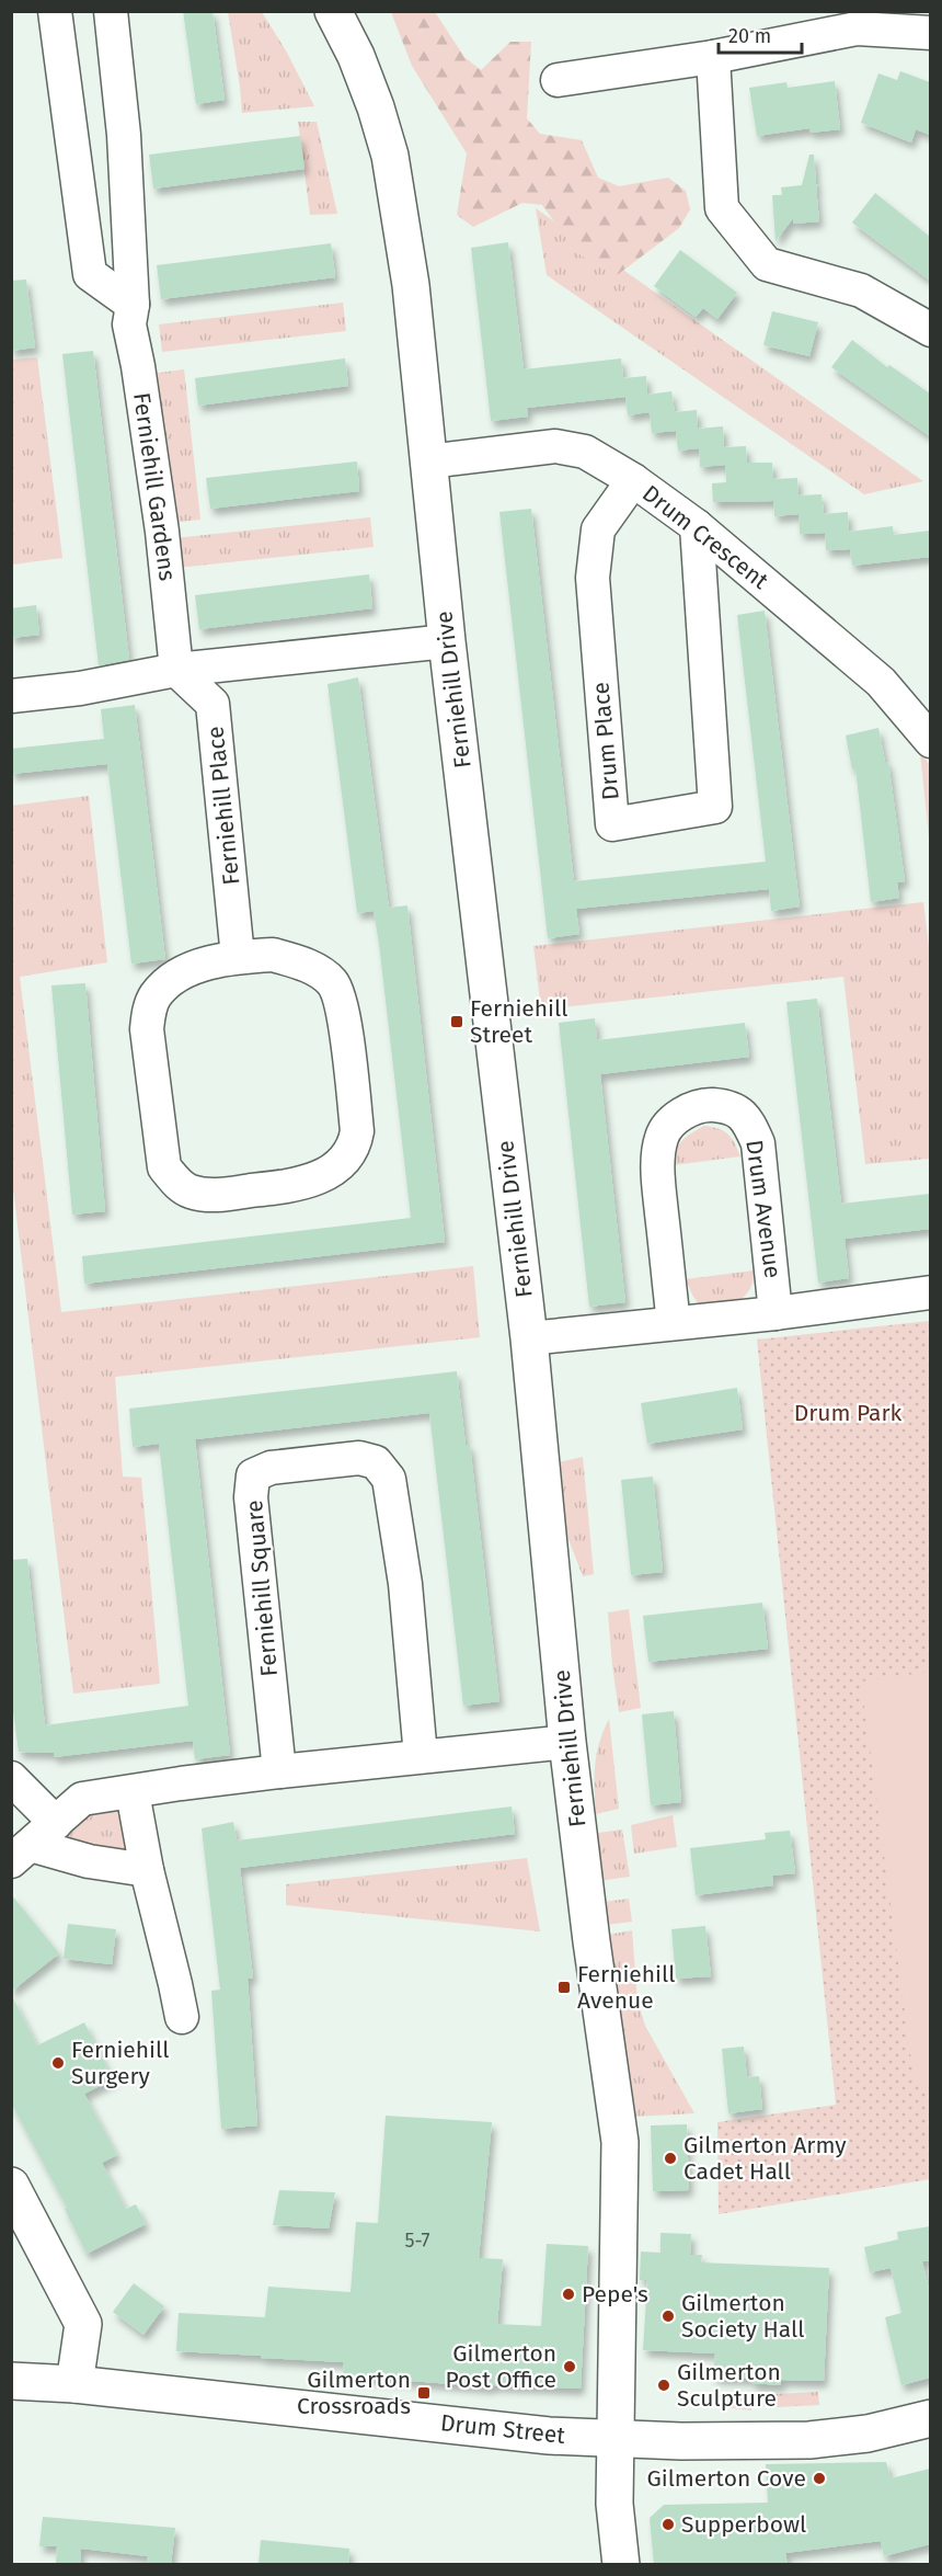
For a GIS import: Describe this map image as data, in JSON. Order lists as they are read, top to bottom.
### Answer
{
  "streets": {
    "main road": ["Ferniehill Drive", "Drum Street"],
    "street": [
      "Ferniehill Gardens",
      "Drum Crescent",
      "Drum Place",
      "Ferniehill Place",
      "Drum Avenue",
      "Ferniehill Square"
    ]
  },
  "crossings": [
    ["Ferniehill Gardens", "Ferniehill Place"],
    ["Drum Crescent", "Ferniehill Drive"],
    ["Drum Crescent", "Drum Place"],
    ["Ferniehill Drive", "Drum Street"]
  ],
  "parks": ["Drum Park"],
  "places": {
    "transit": ["Ferniehill Street", "Ferniehill Avenue", "Gilmerton Crossroads"],
    "other": [
      "Ferniehill Surgery",
      "Gilmerton Army Cadet Hall",
      "Pepe's",
      "Gilmerton Society Hall",
      "Gilmerton Post Office",
      "Gilmerton Sculpture",
      "Gilmerton Cove",
      "Supperbowl"
    ]
  },
  "house_numbers": ["5-7"],
  "scale_bar": "20 m"
}
